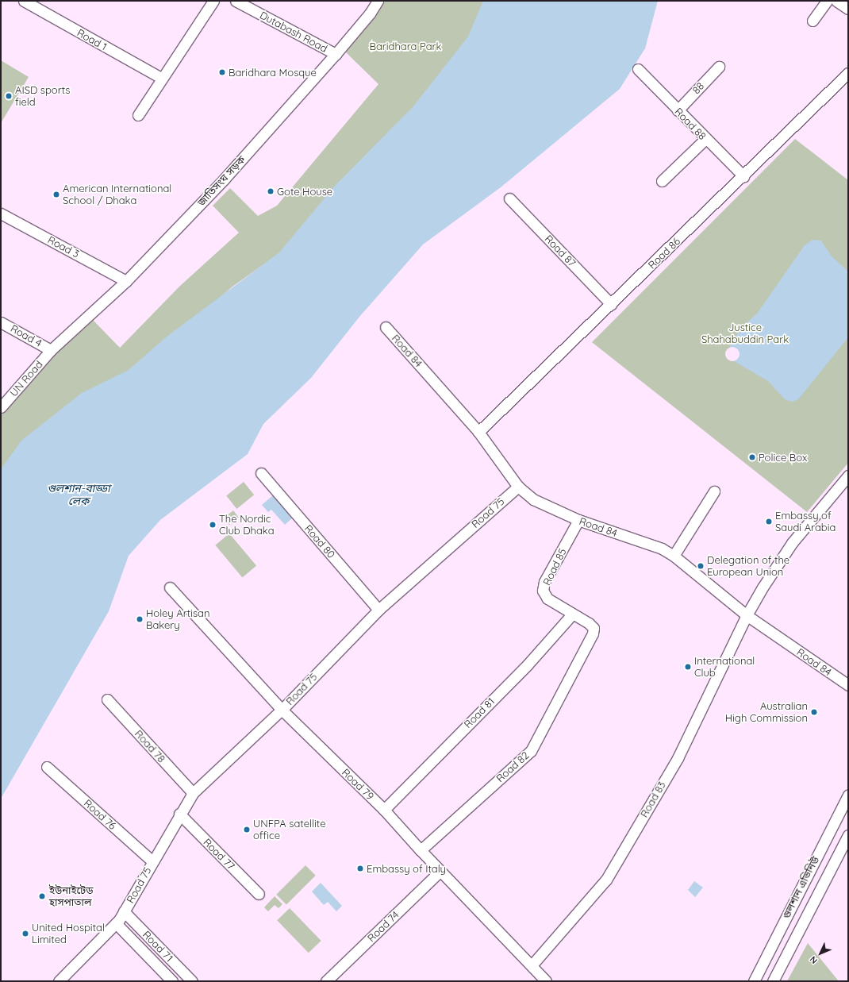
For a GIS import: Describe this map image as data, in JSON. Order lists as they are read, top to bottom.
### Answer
{
  "streets": {
    "street": [
      "Dutabash Road",
      "Road 1",
      "88",
      "Road 88",
      "জাতিসংঘ সড়ক",
      "Road 3",
      "Road 87",
      "Road 86",
      "Road 4",
      "Road 84",
      "UN Road",
      "Road 75",
      "Road 80",
      "Road 85",
      "Road 81",
      "Road 78",
      "Road 82",
      "Road 79",
      "Road 83",
      "Road 76",
      "Road 77",
      "গুলশান এভিনিউ",
      "Road 74",
      "Road 71"
    ]
  },
  "crossings": [
    ["Dutabash Road", "জাতিসংঘ সড়ক"],
    ["88", "Road 88"],
    ["Road 88", "Road 86"],
    ["জাতিসংঘ সড়ক", "Road 3"],
    ["জাতিসংঘ সড়ক", "Road 4"],
    ["জাতিসংঘ সড়ক", "UN Road"],
    ["Road 87", "Road 86"],
    ["Road 86", "Road 84"],
    ["Road 4", "UN Road"],
    ["Road 84", "Road 75"],
    ["Road 84", "Road 85"],
    ["Road 84", "Road 83"],
    ["Road 75", "Road 80"],
    ["Road 75", "Road 78"],
    ["Road 75", "Road 79"],
    ["Road 75", "Road 76"],
    ["Road 75", "Road 77"],
    ["Road 75", "Road 71"],
    ["Road 85", "Road 81"],
    ["Road 85", "Road 82"],
    ["Road 81", "Road 79"],
    ["Road 82", "Road 79"],
    ["Road 79", "Road 83"],
    ["Road 79", "Road 74"]
  ],
  "water": ["গুলশান-বাড্ডা লেক"],
  "parks": ["Baridhara Park", "Justice Shahabuddin Park"],
  "places": [
    "Baridhara Mosque",
    "AISD sports field",
    "Gote House",
    "American International School / Dhaka",
    "Police Box",
    "Embassy of Saudi Arabia",
    "The Nordic Club Dhaka",
    "Delegation of the European Union",
    "Holey Artisan Bakery",
    "International Club",
    "Australian High Commission",
    "UNFPA satellite office",
    "Embassy of Italy",
    "ইউনাইটেড হাসপাতাল",
    "United Hospital Limited"
  ],
  "north": "bottom left"
}
